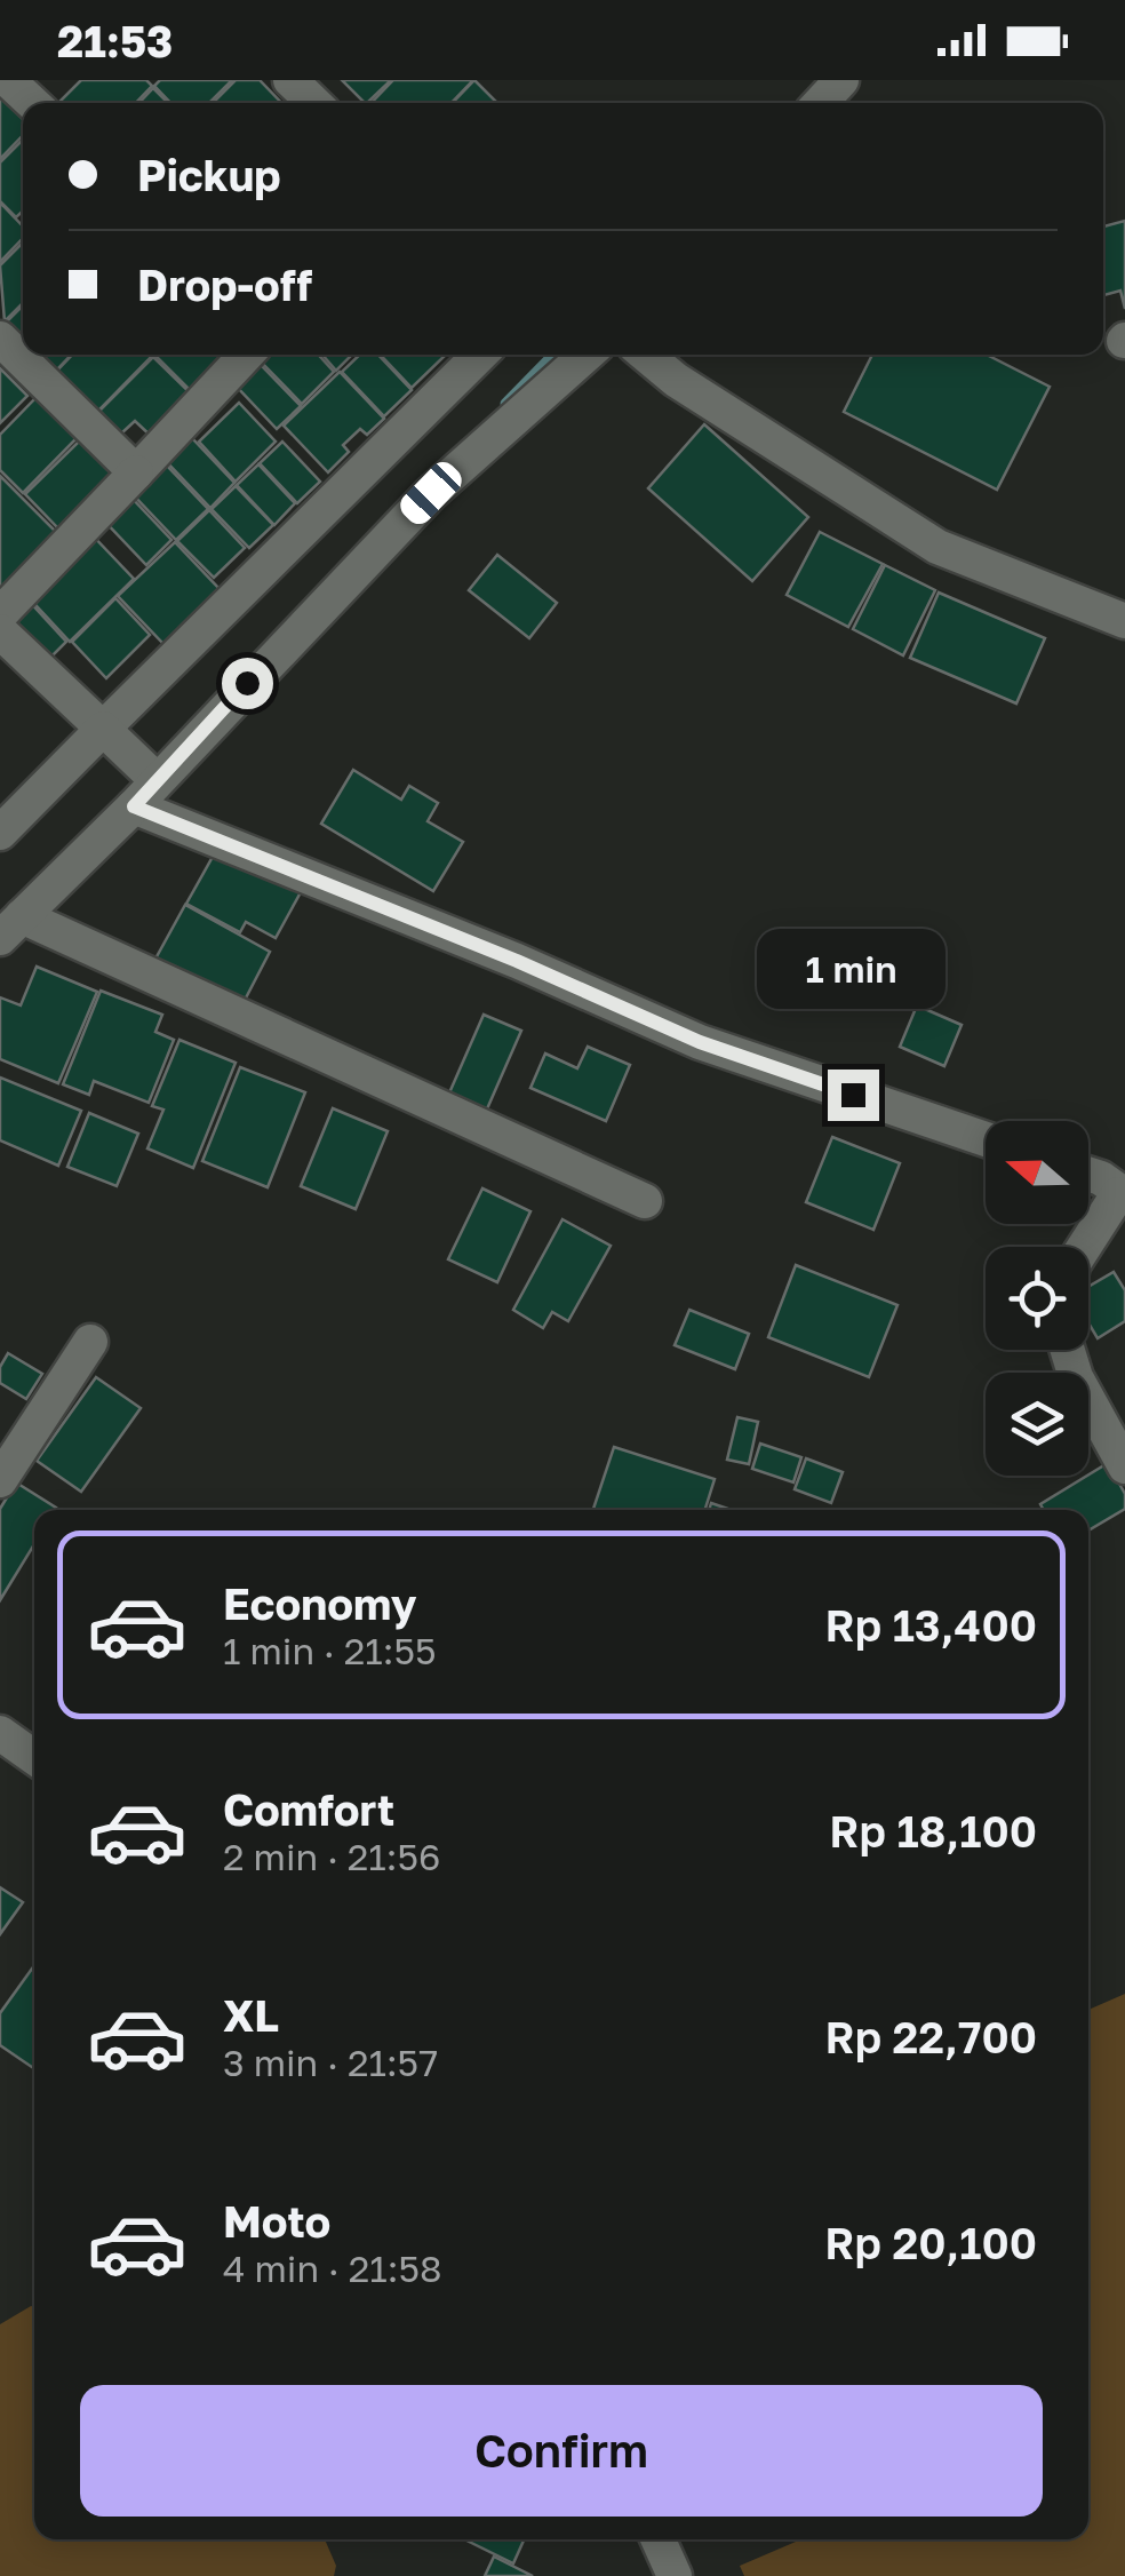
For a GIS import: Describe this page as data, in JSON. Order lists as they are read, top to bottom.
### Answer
{
  "north": "left",
  "page": {
    "status": "21:53",
    "banner": ["Pickup", "Drop-off"],
    "bubble": "1 min",
    "list": [
      {
        "name": "Economy",
        "note": "1 min · 21:55",
        "value": "Rp 13,400"
      },
      {
        "name": "Comfort",
        "note": "2 min · 21:56",
        "value": "Rp 18,100"
      },
      {
        "name": "XL",
        "note": "3 min · 21:57",
        "value": "Rp 22,700"
      },
      {
        "name": "Moto",
        "note": "4 min · 21:58",
        "value": "Rp 20,100"
      }
    ],
    "buttons": "Confirm"
  }
}
